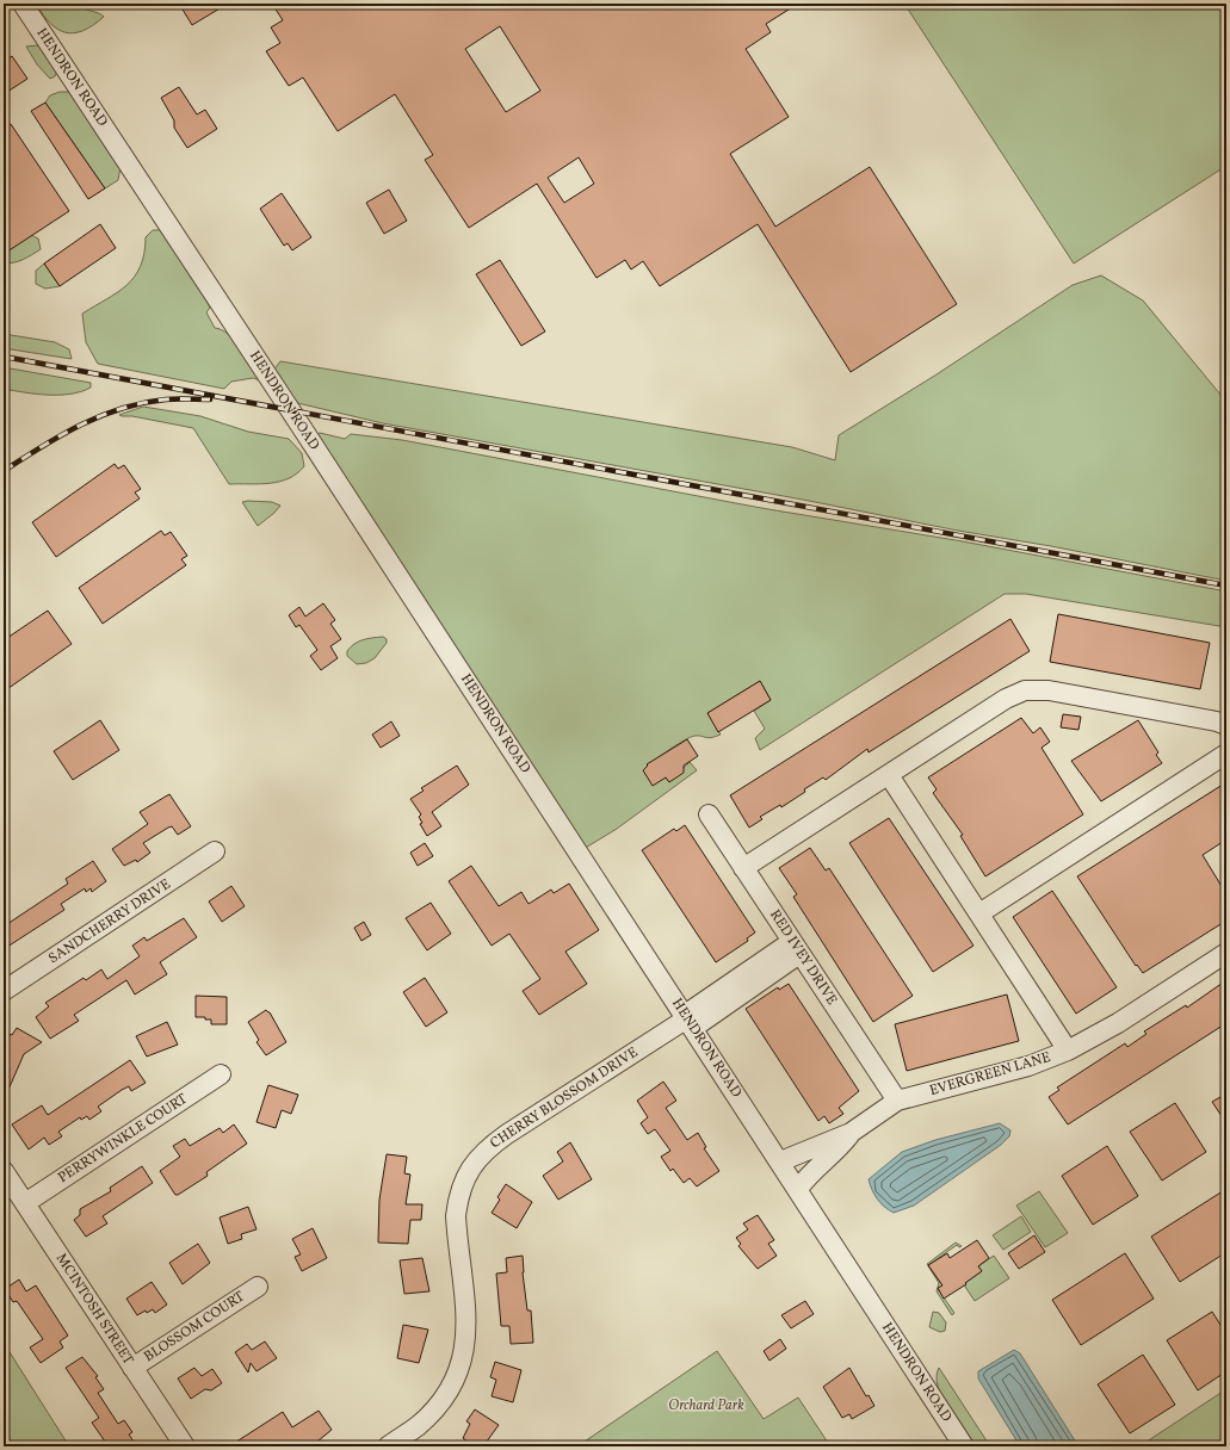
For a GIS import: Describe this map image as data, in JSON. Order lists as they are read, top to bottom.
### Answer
{
  "streets": {
    "street": [
      "HENDRON ROAD",
      "SANDCHERRY DRIVE",
      "RED IVEY DRIVE",
      "EVERGREEN LANE",
      "CHERRY BLOSSOM DRIVE",
      "PERRYWINKLE COURT",
      "MCINTOSH STREET",
      "BLOSSOM COURT"
    ]
  },
  "crossings": [
    ["HENDRON ROAD", "EVERGREEN LANE"],
    ["HENDRON ROAD", "CHERRY BLOSSOM DRIVE"],
    ["RED IVEY DRIVE", "EVERGREEN LANE"],
    ["RED IVEY DRIVE", "CHERRY BLOSSOM DRIVE"],
    ["PERRYWINKLE COURT", "MCINTOSH STREET"],
    ["MCINTOSH STREET", "BLOSSOM COURT"]
  ],
  "parks": ["Orchard Park"]
}
